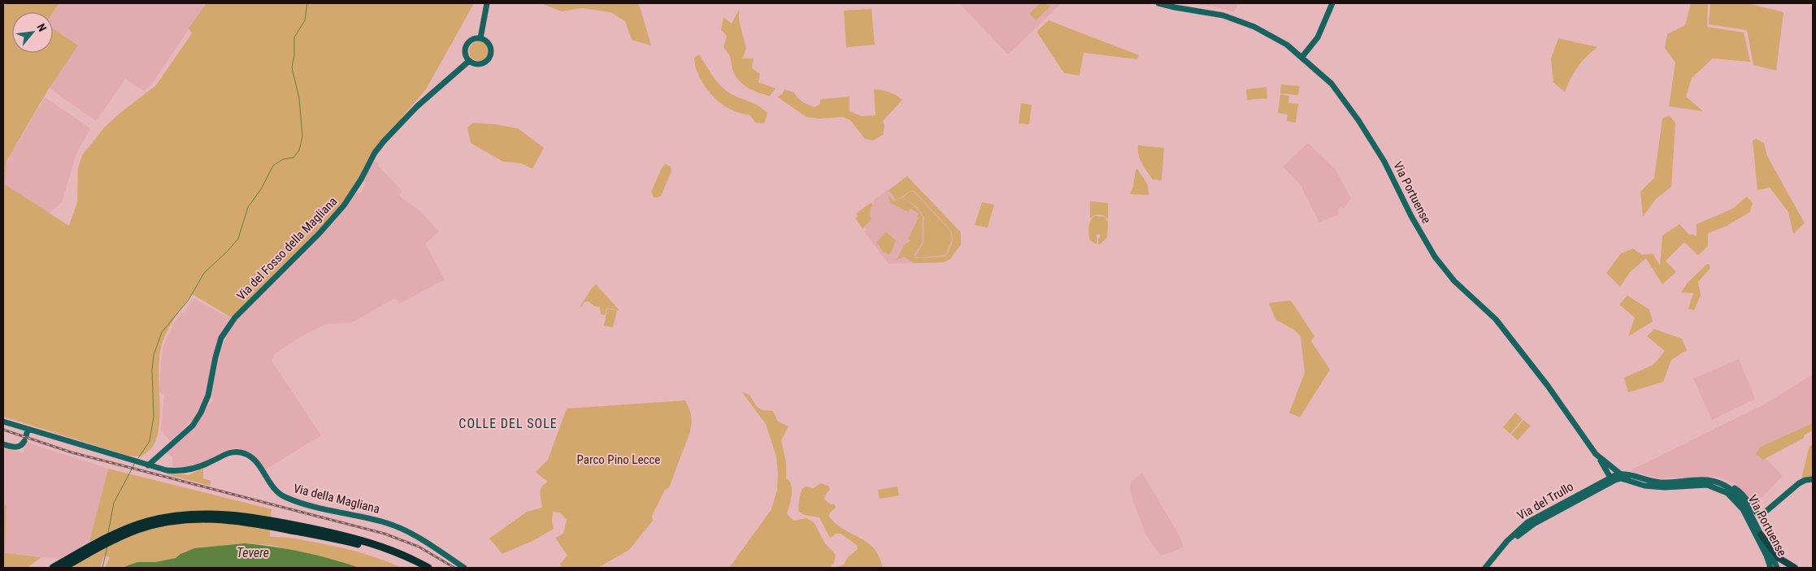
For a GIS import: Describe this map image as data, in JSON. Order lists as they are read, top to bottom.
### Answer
{
  "streets": {
    "main road": [
      "Via Portuense",
      "Via del Fosso della Magliana",
      "Via della Magliana",
      "Via del Trullo"
    ]
  },
  "crossings": [
    ["Via Portuense", "Via del Trullo"],
    ["Via del Fosso della Magliana", "Via della Magliana"]
  ],
  "districts": ["COLLE DEL SOLE"],
  "water": ["Tevere"],
  "parks": ["Parco Pino Lecce"],
  "north": "top right"
}
